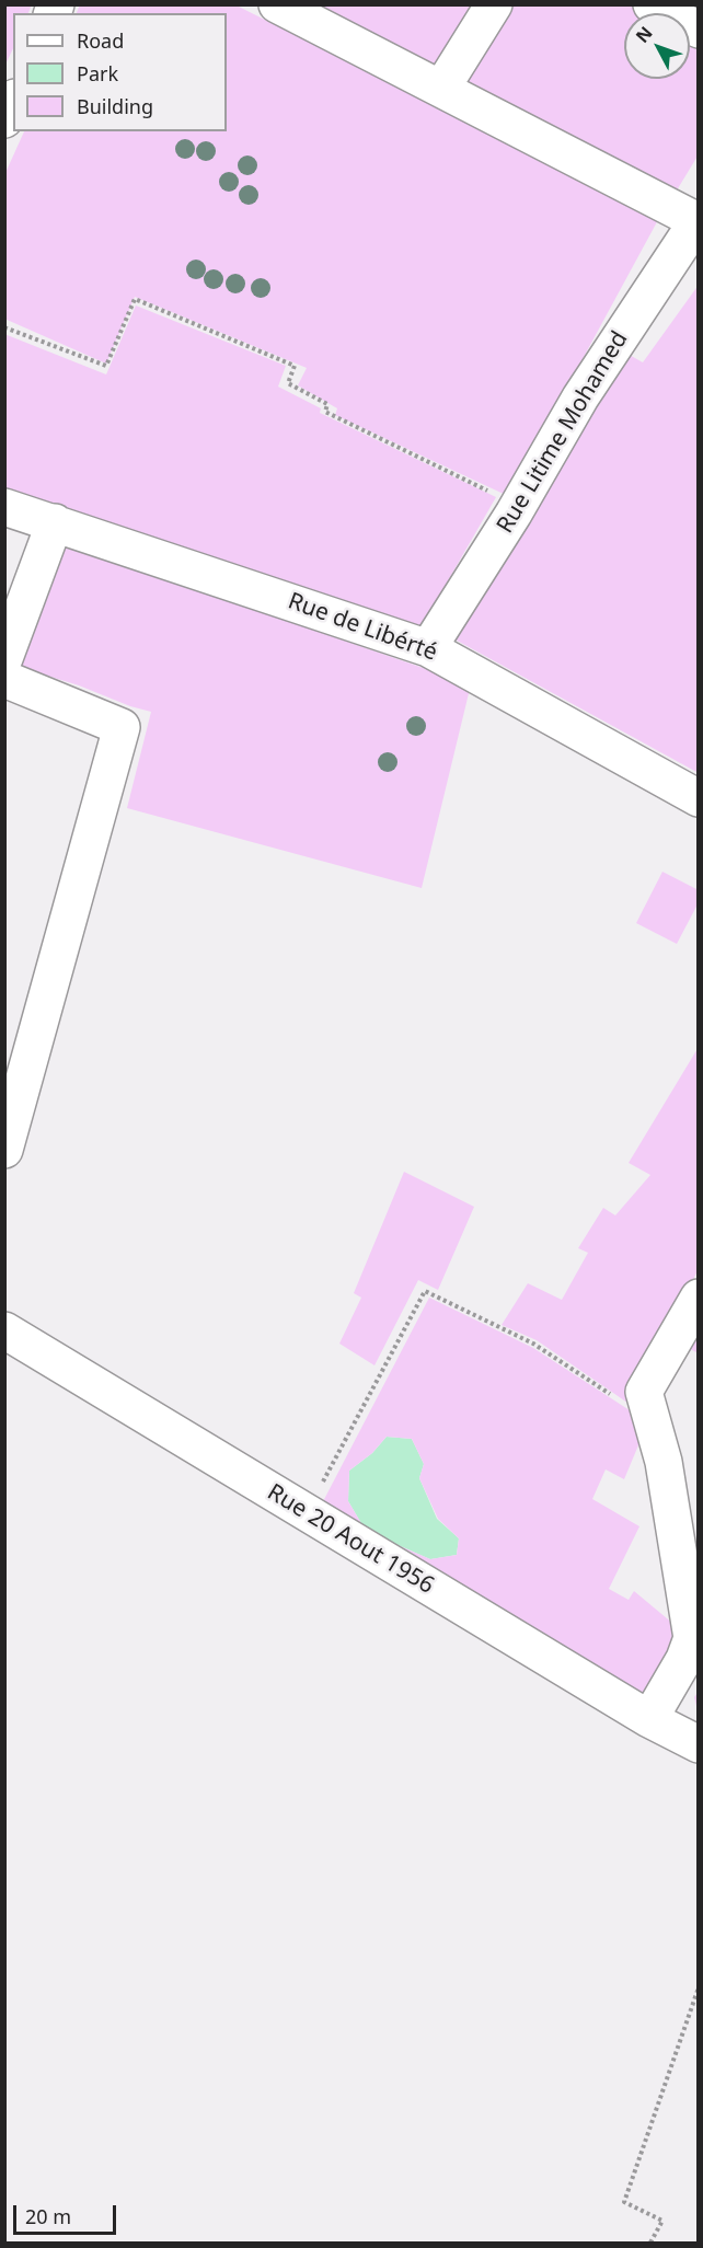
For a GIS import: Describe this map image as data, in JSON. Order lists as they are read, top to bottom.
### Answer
{
  "streets": {
    "street": ["Rue Litime Mohamed", "Rue de Libérté", "Rue 20 Aout 1956"]
  },
  "crossings": [
    ["Rue Litime Mohamed", "Rue de Libérté"]
  ],
  "legend": ["Road", "Park", "Building"],
  "scale_bar": "20 m",
  "north": "top left"
}
